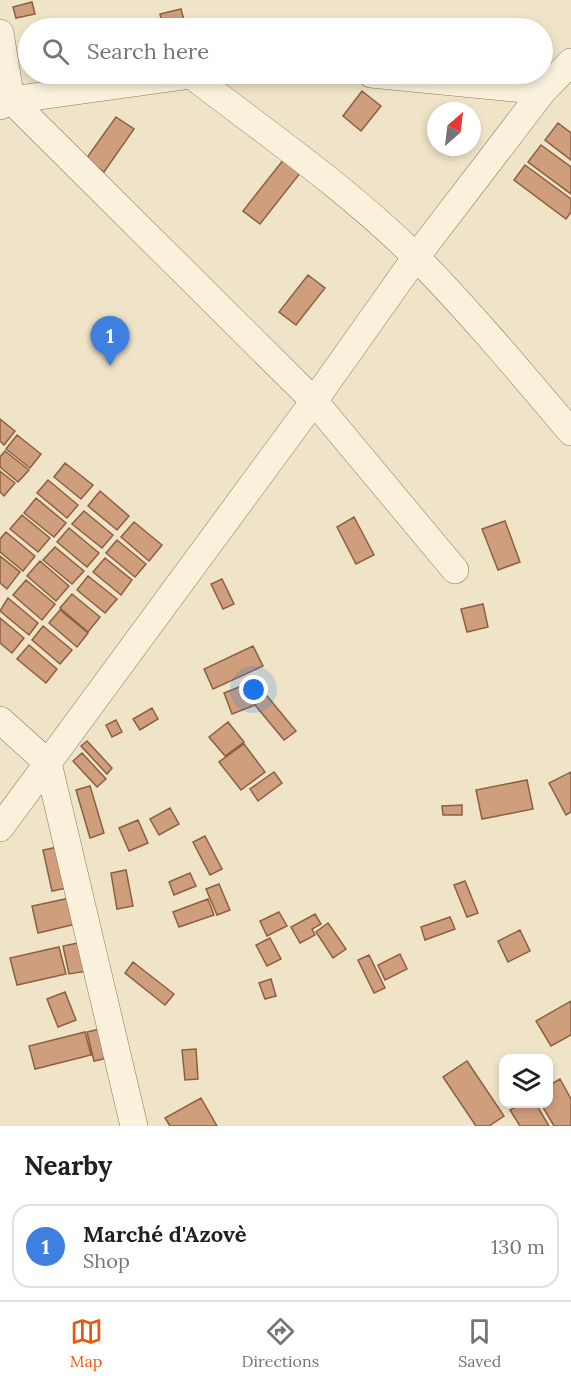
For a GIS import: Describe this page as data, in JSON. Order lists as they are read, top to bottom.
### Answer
{
  "north": "top right",
  "page": {
    "search": "Search here",
    "pins": "1",
    "heading": "Nearby",
    "list": [
      {
        "mark": "1",
        "name": "Marché d'Azovè",
        "note": "Shop",
        "value": "130 m"
      }
    ],
    "nav": ["Map", "Directions", "Saved"]
  }
}
